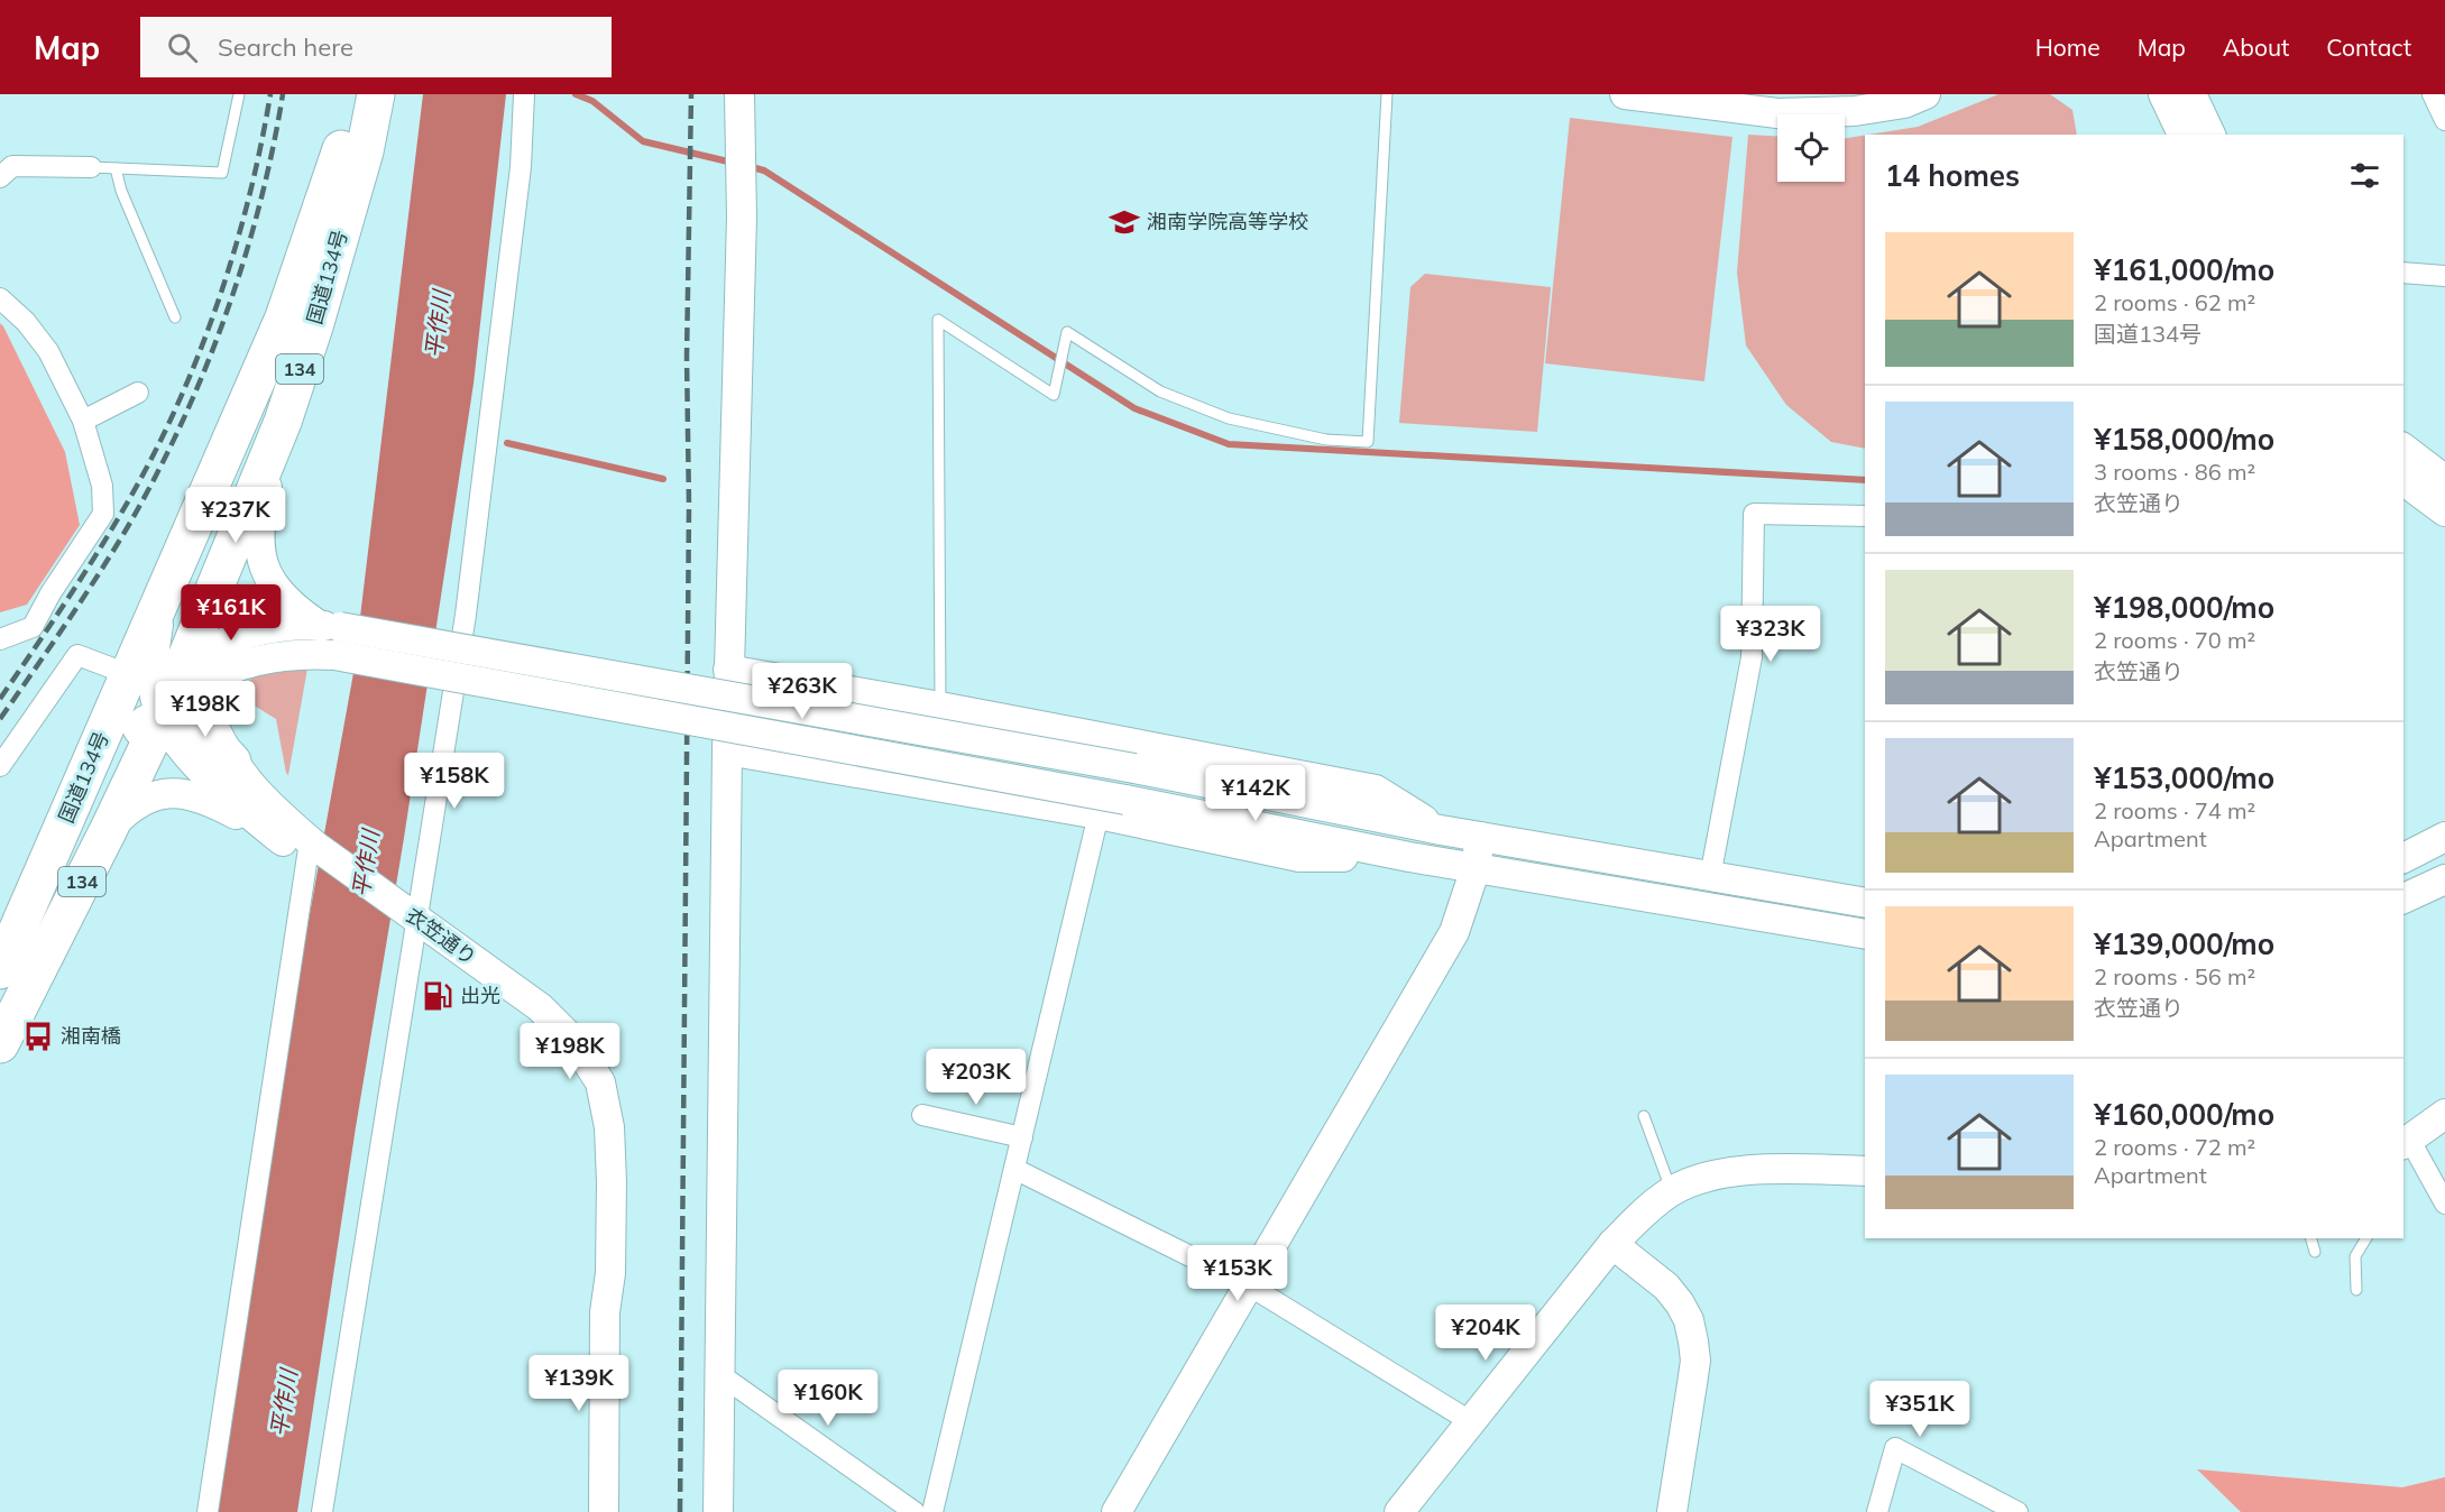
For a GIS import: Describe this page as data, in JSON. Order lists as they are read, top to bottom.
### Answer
{
  "streets": {
    "highway": ["国道134号", "134"],
    "street": ["衣笠通り"]
  },
  "crossings": [
    ["国道134号", "衣笠通り"]
  ],
  "water": ["平作川"],
  "places": {
    "school or university": ["湘南学院高等学校"],
    "fuel station": ["出光"],
    "bus stop": ["湘南橋"]
  },
  "page": {
    "header": "Map",
    "search": "Search here",
    "nav": [
      "Home",
      "Map",
      "About",
      "Contact"
    ],
    "heading": "14 homes",
    "list": [
      {
        "name": "¥161,000/mo",
        "note": "2 rooms · 62 m² · 国道134号"
      },
      {
        "name": "¥158,000/mo",
        "note": "3 rooms · 86 m² · 衣笠通り"
      },
      {
        "name": "¥198,000/mo",
        "note": "2 rooms · 70 m² · 衣笠通り"
      },
      {
        "name": "¥153,000/mo",
        "note": "2 rooms · 74 m² · Apartment"
      },
      {
        "name": "¥139,000/mo",
        "note": "2 rooms · 56 m² · 衣笠通り"
      },
      {
        "name": "¥160,000/mo",
        "note": "2 rooms · 72 m² · Apartment"
      }
    ],
    "price": [
      "¥237K",
      "¥161K",
      "¥323K",
      "¥263K",
      "¥198K",
      "¥158K",
      "¥142K",
      "¥198K",
      "¥203K",
      "¥153K",
      "¥204K",
      "¥139K",
      "¥160K",
      "¥351K"
    ]
  }
}
